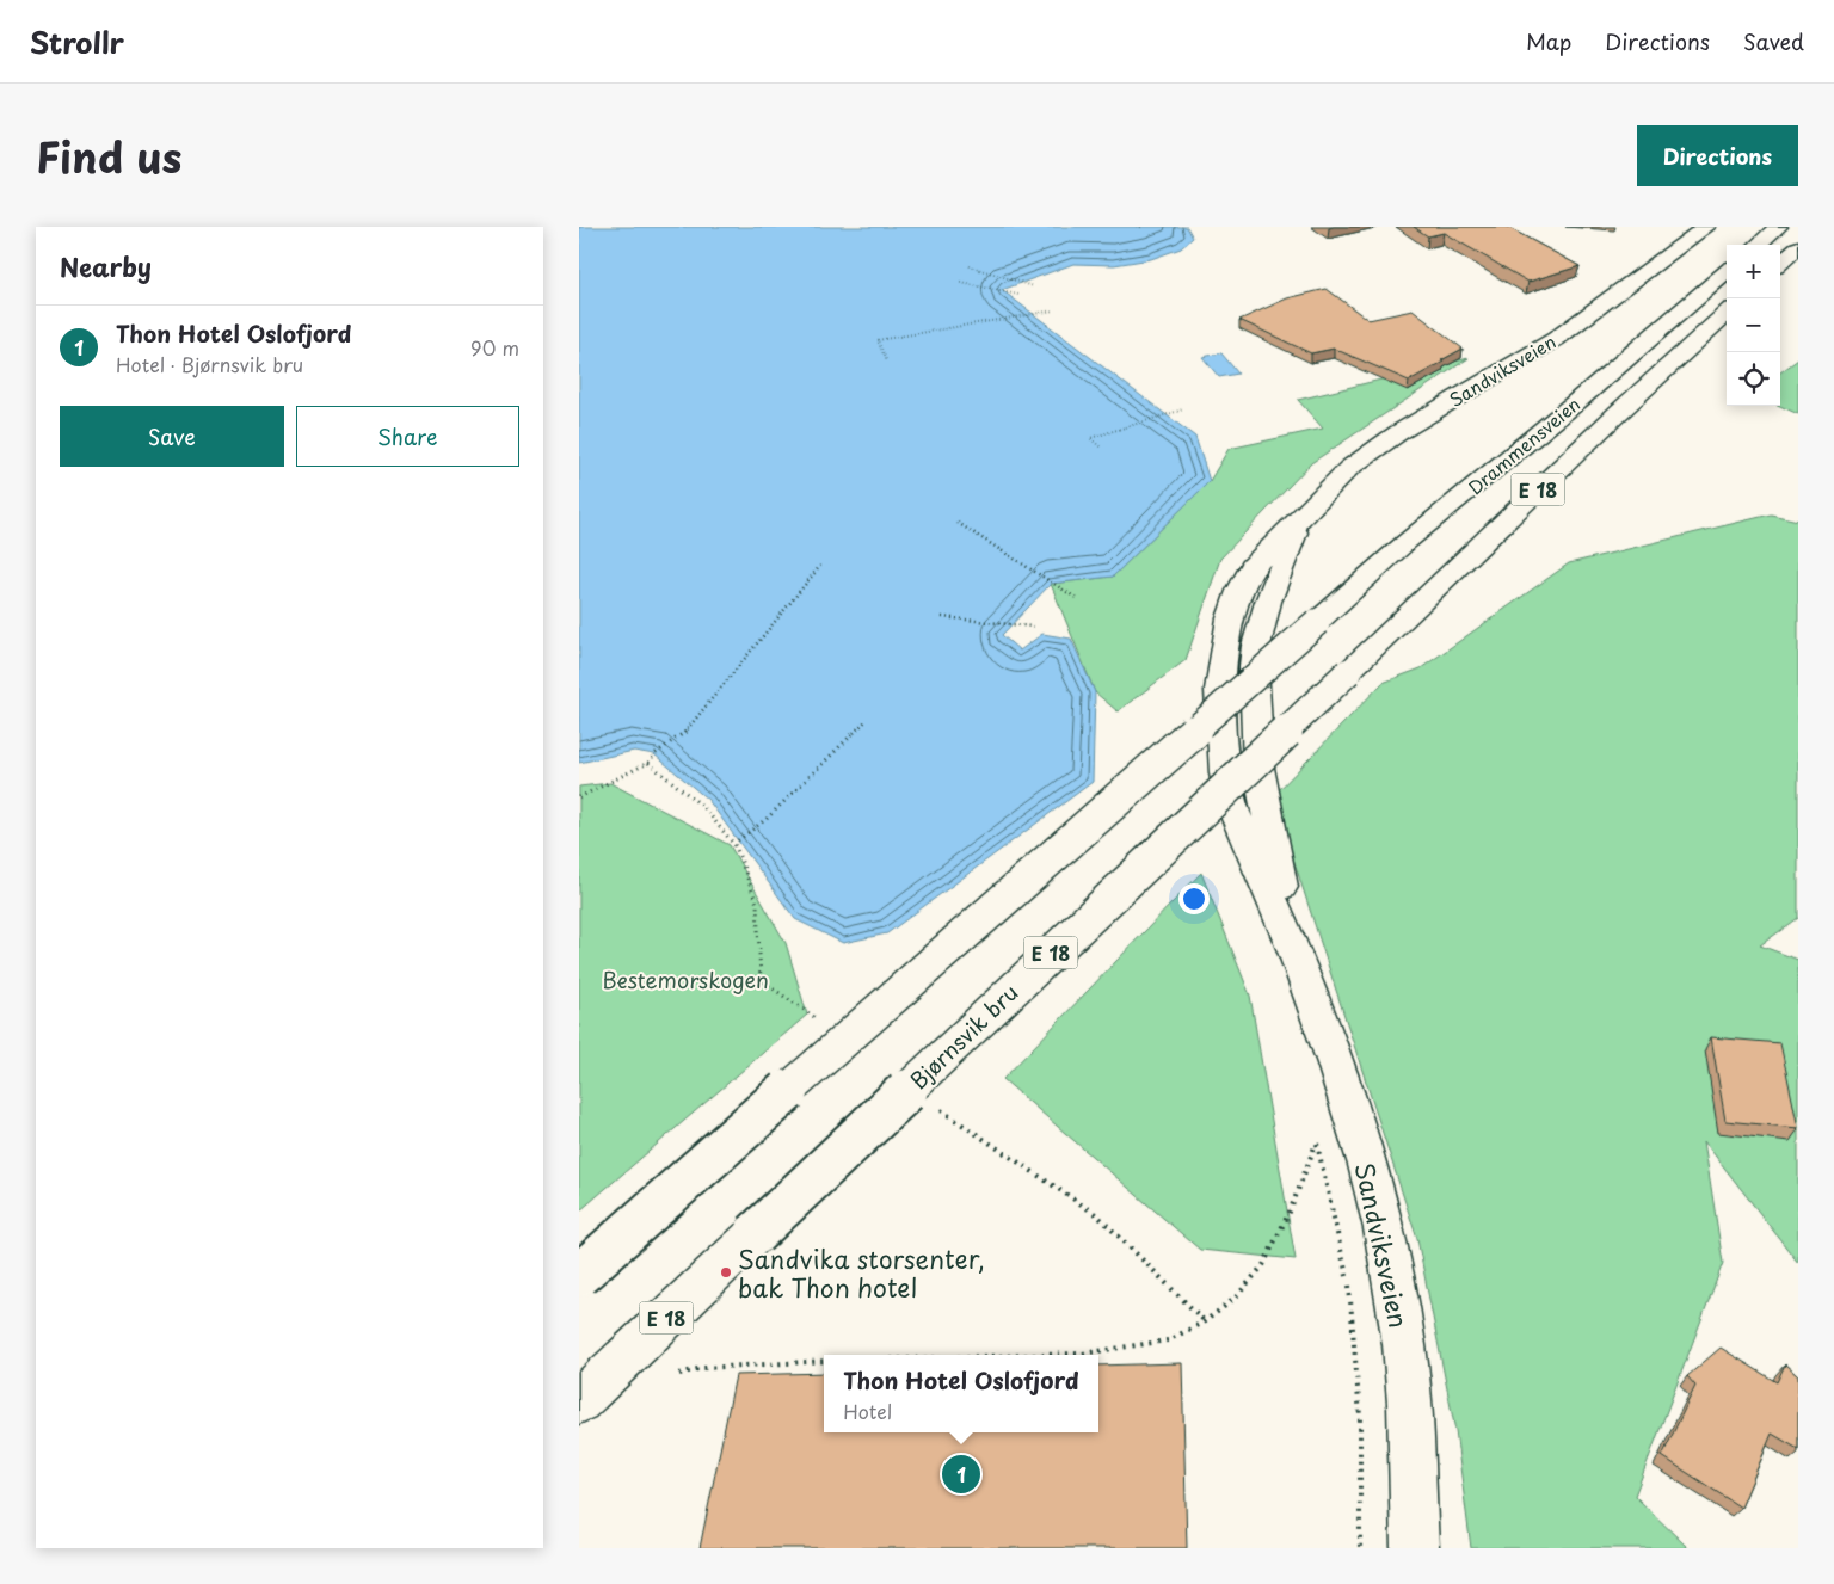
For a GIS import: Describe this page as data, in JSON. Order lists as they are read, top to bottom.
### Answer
{
  "streets": {
    "main road": [
      "Sandviksveien",
      "Drammensveien",
      "E 18",
      "Bjørnsvik bru"
    ]
  },
  "crossings": [
    ["Drammensveien", "Bjørnsvik bru"]
  ],
  "parks": ["Bestemorskogen"],
  "places": ["Sandvika storsenter, bak Thon hotel"],
  "page": {
    "header": "Strollr",
    "nav": ["Map", "Directions", "Saved"],
    "title": "Find us",
    "buttons": [
      "Directions",
      ["Save", "Share"]
    ],
    "heading": "Nearby",
    "map_buttons": ["+", "−"],
    "list": [
      {
        "mark": "1",
        "name": "Thon Hotel Oslofjord",
        "note": "Hotel · Bjørnsvik bru",
        "value": "90 m"
      }
    ],
    "popup": ["Thon Hotel Oslofjord", "Hotel"],
    "pins": "1"
  }
}
